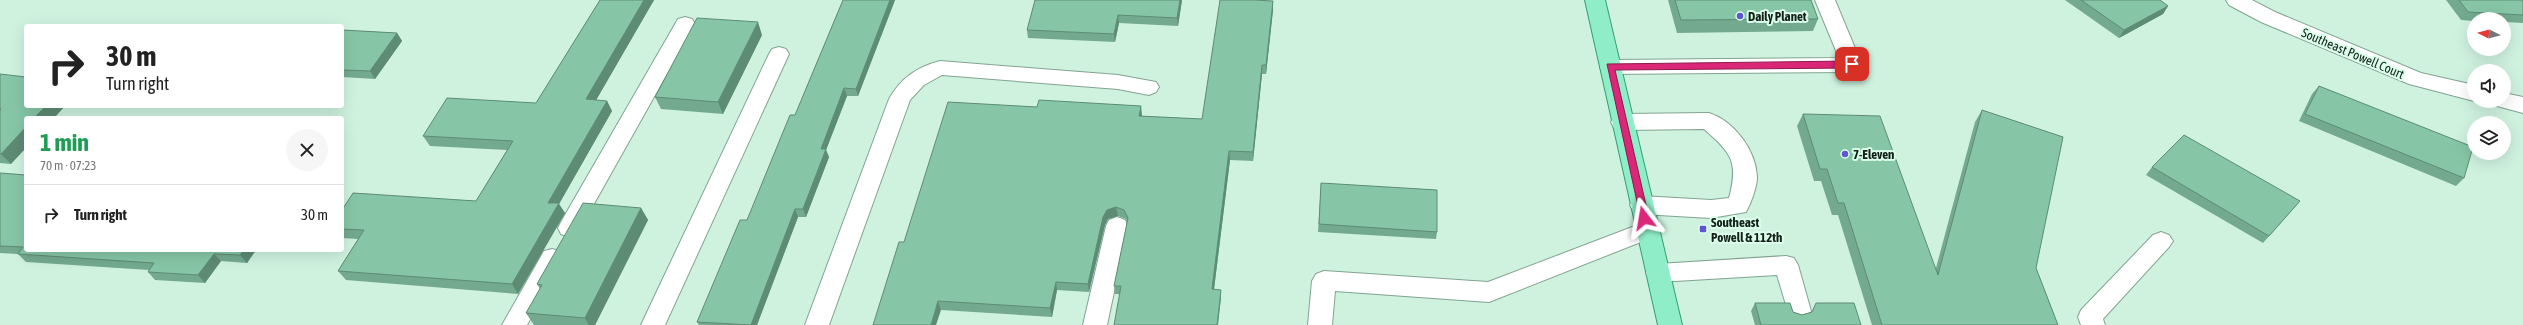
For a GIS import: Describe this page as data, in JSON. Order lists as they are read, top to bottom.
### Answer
{
  "streets": {
    "street": ["Southeast Powell Court"]
  },
  "places": {
    "other": ["Daily Planet", "7-Eleven"],
    "transit": ["Southeast Powell & 112th"]
  },
  "north": "left",
  "page": {
    "turn": ["30 m", "Turn right"],
    "heading": ["1 min", "70 m · 07:23"],
    "list": [
      {
        "name": "Turn right",
        "value": "30 m"
      }
    ]
  }
}
